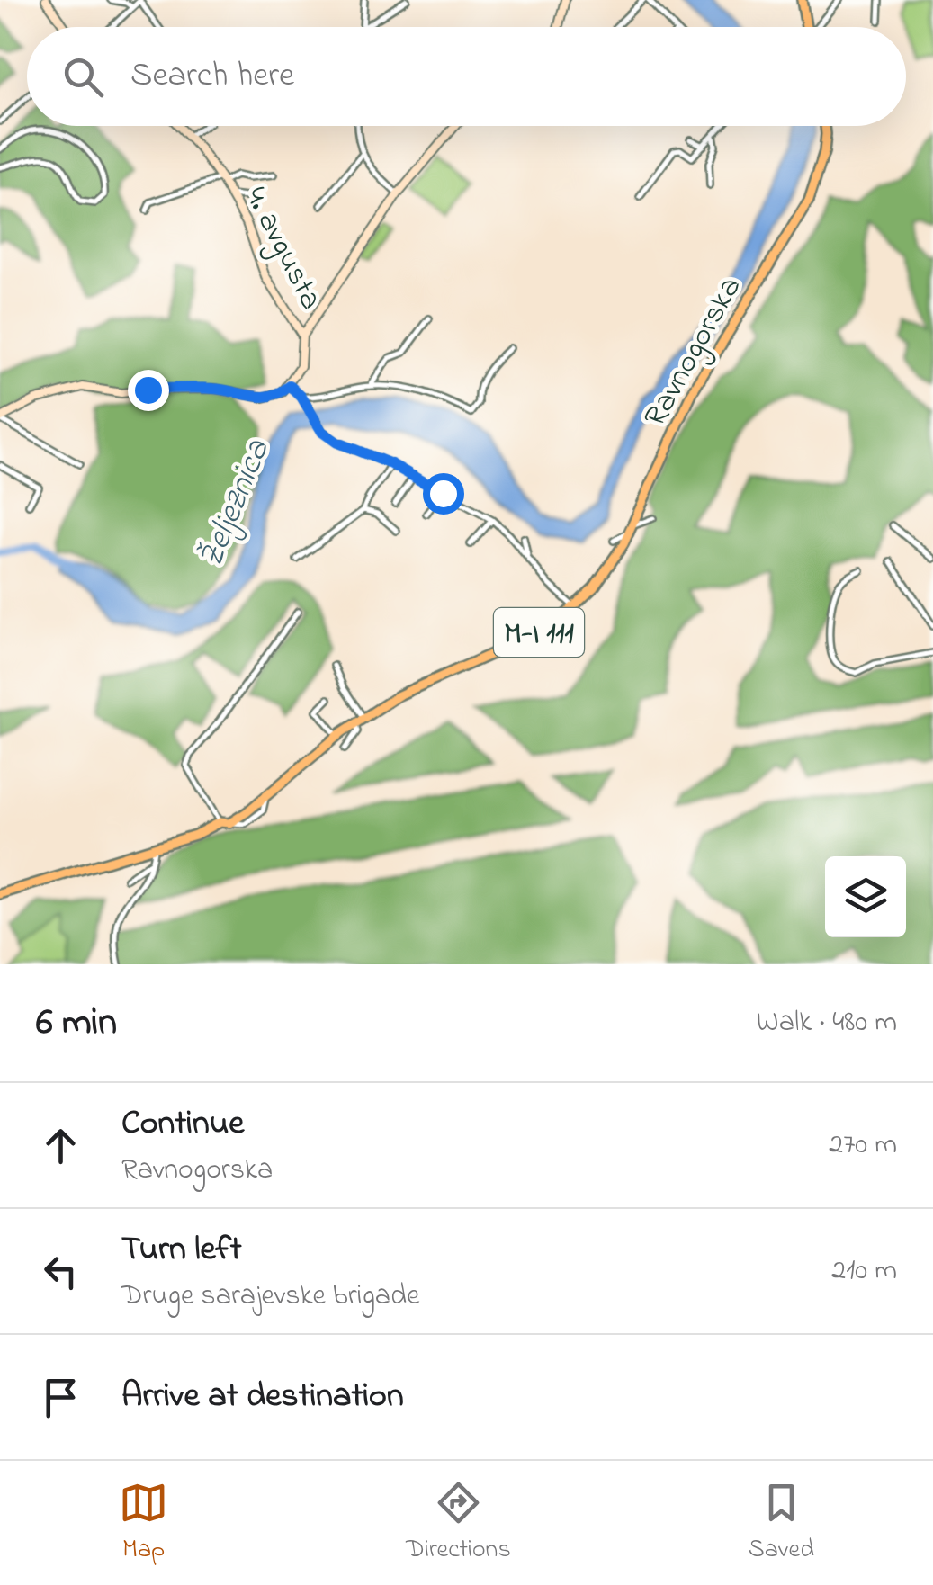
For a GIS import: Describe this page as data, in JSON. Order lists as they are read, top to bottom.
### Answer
{
  "streets": {
    "main road": ["4. avgusta", "Ravnogorska", "M-I 111"]
  },
  "water": ["Željeznica"],
  "page": {
    "search": "Search here",
    "heading": ["6 min", "Walk · 480 m"],
    "list": [
      ["Continue", "Ravnogorska", "270 m"],
      ["Turn left", "Druge sarajevske brigade", "210 m"],
      "Arrive at destination"
    ],
    "nav": ["Map", "Directions", "Saved"]
  }
}
